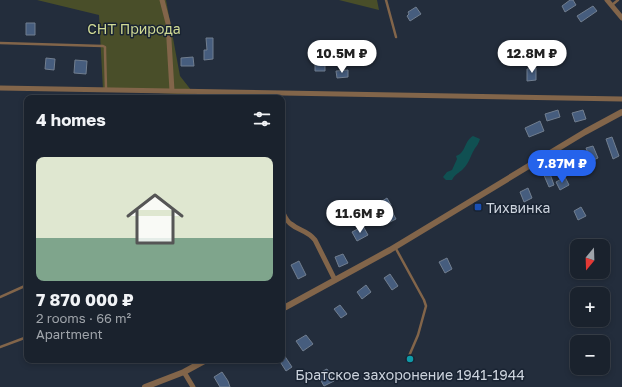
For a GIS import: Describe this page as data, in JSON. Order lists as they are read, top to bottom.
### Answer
{
  "parks": ["СНТ Природа"],
  "places": {
    "transit": ["Тихвинка"],
    "other": ["Братское захоронение 1941-1944"]
  },
  "north": "bottom",
  "page": {
    "price": [
      "10.5M ₽",
      "12.8M ₽",
      "7.87M ₽",
      "11.6M ₽"
    ],
    "heading": "4 homes",
    "list": [
      {
        "name": "7 870 000 ₽",
        "note": "2 rooms · 66 m² · Apartment"
      }
    ],
    "map_buttons": ["+", "−"]
  }
}
